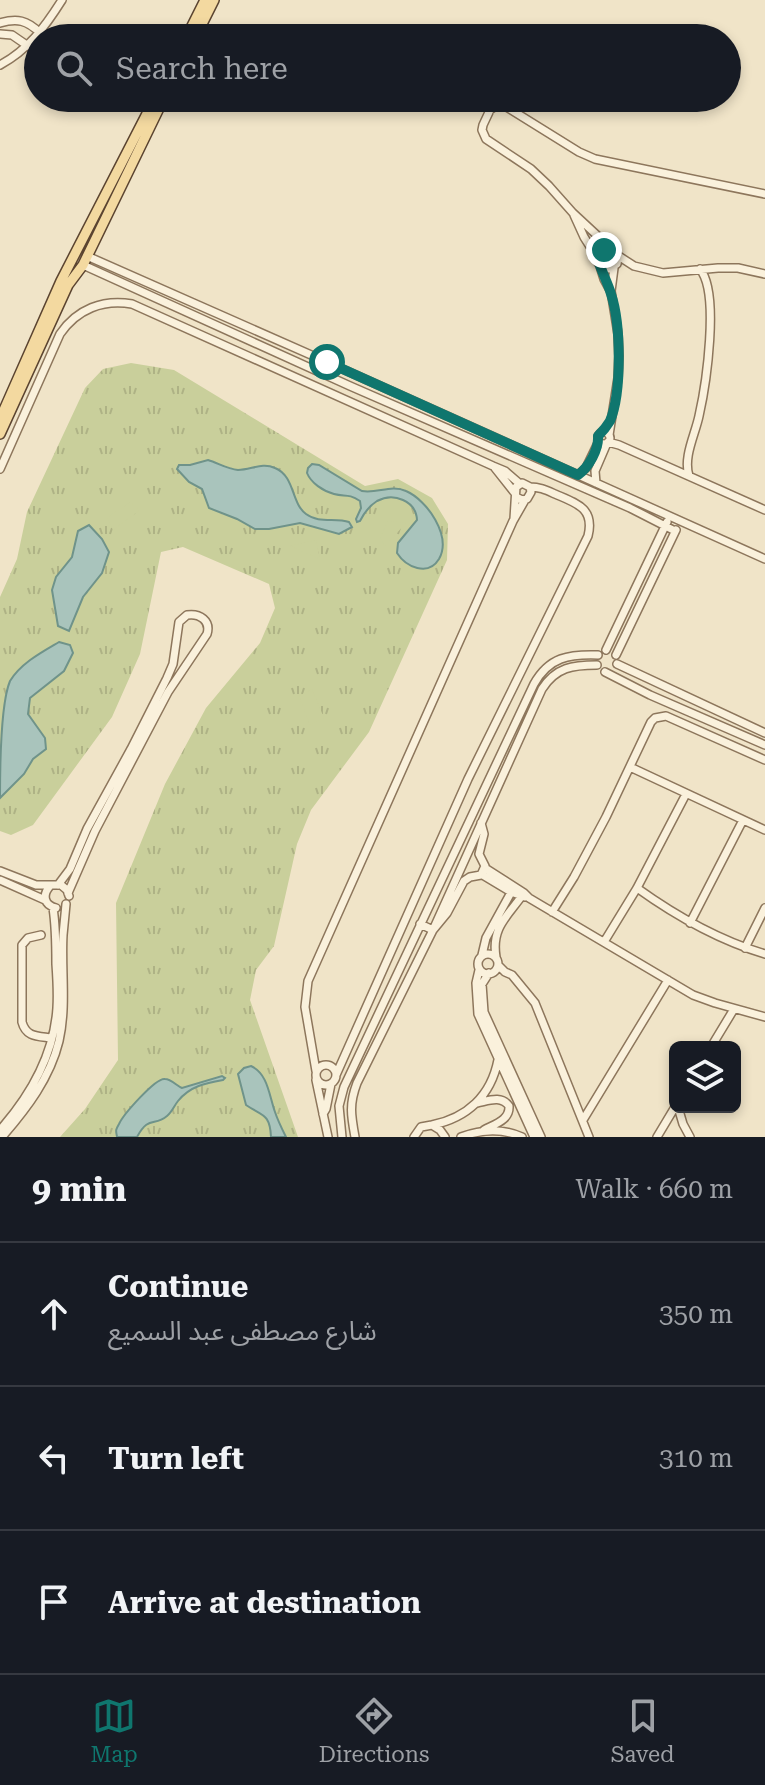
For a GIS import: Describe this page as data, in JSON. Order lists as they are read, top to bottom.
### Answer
{
  "page": {
    "search": "Search here",
    "heading": ["9 min", "Walk · 660 m"],
    "list": [
      ["Continue", "شارع مصطفى عبد السميع", "350 m"],
      ["Turn left", "310 m"],
      "Arrive at destination"
    ],
    "nav": ["Map", "Directions", "Saved"]
  }
}
